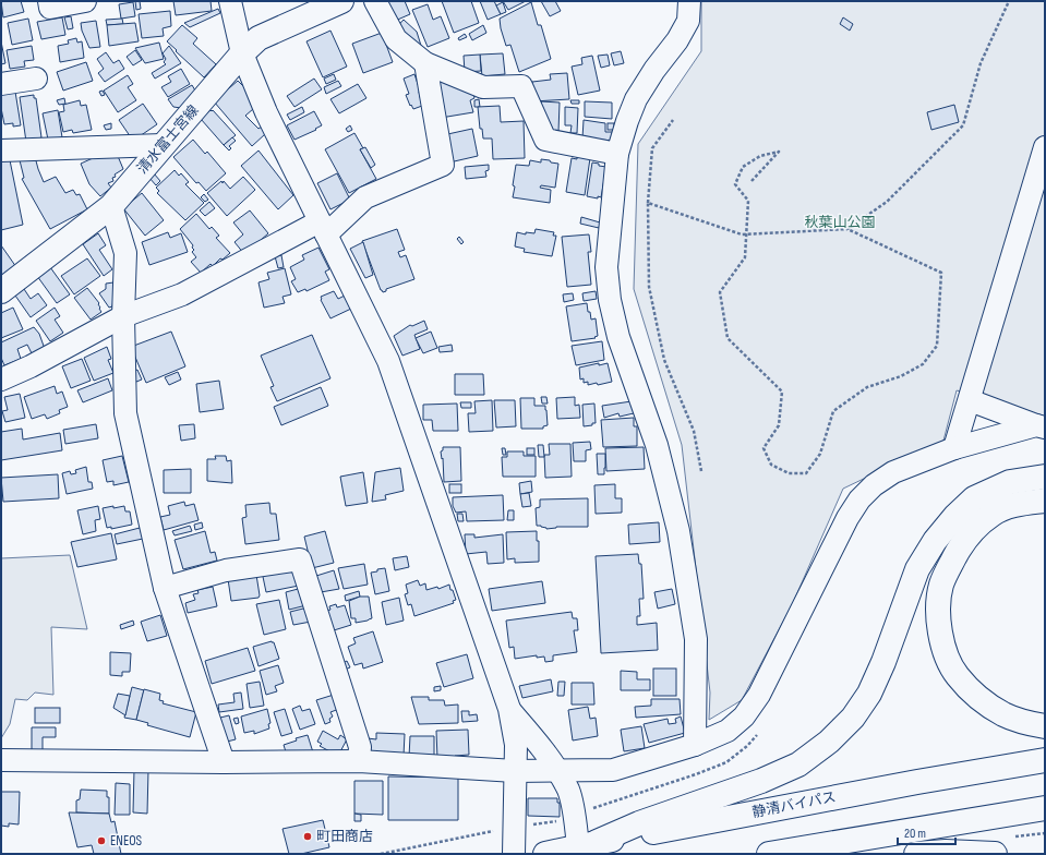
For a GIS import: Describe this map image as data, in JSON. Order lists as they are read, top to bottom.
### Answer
{
  "streets": {
    "main road": ["清水富士宮線", "静清バイパス"]
  },
  "parks": ["秋葉山公園"],
  "places": ["町田商店", "ENEOS"],
  "scale_bar": "20 m"
}
